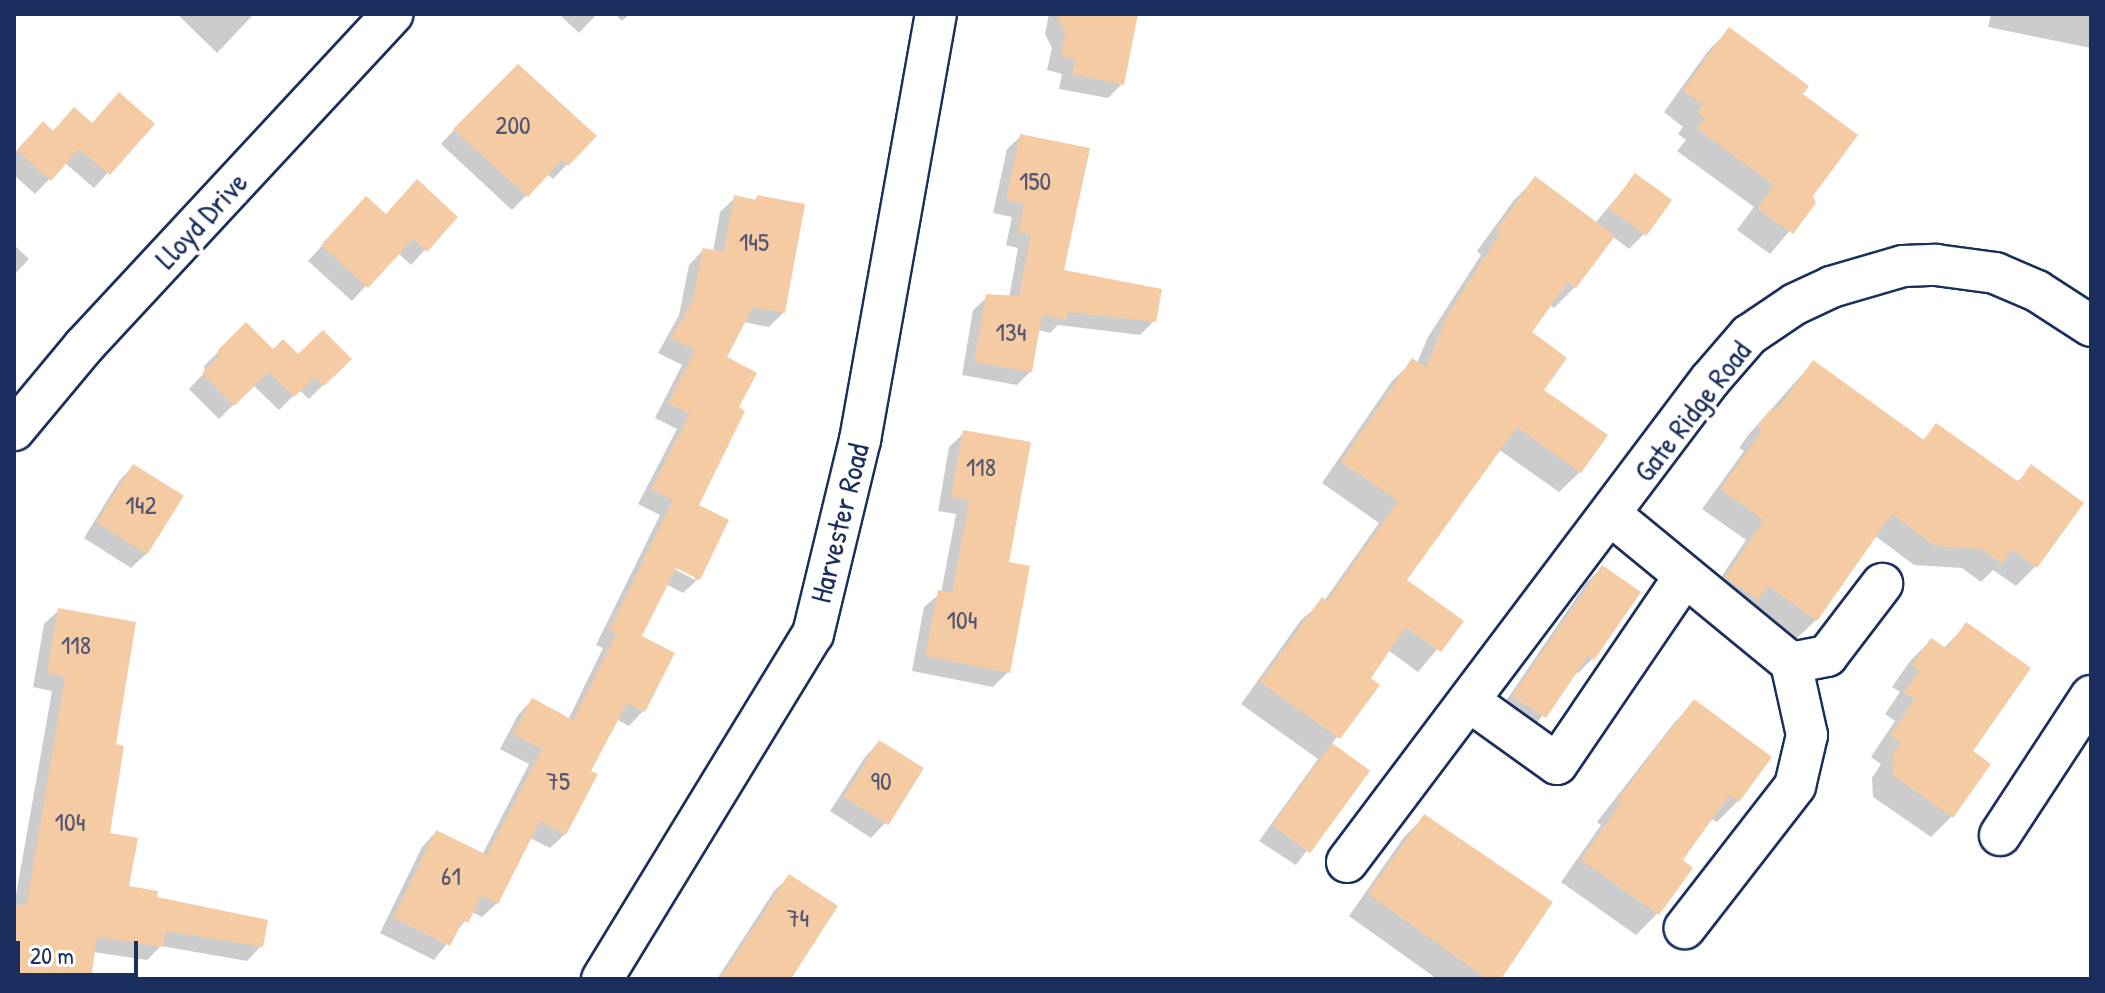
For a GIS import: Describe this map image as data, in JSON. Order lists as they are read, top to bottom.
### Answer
{
  "streets": {
    "street": ["Lloyd Drive", "Gate Ridge Road", "Harvester Road"]
  },
  "house_numbers": [
    "200",
    "150",
    "145",
    "134",
    "118",
    "142",
    "104",
    "118",
    "75",
    "90",
    "104",
    "61",
    "74"
  ],
  "scale_bar": "20 m"
}
